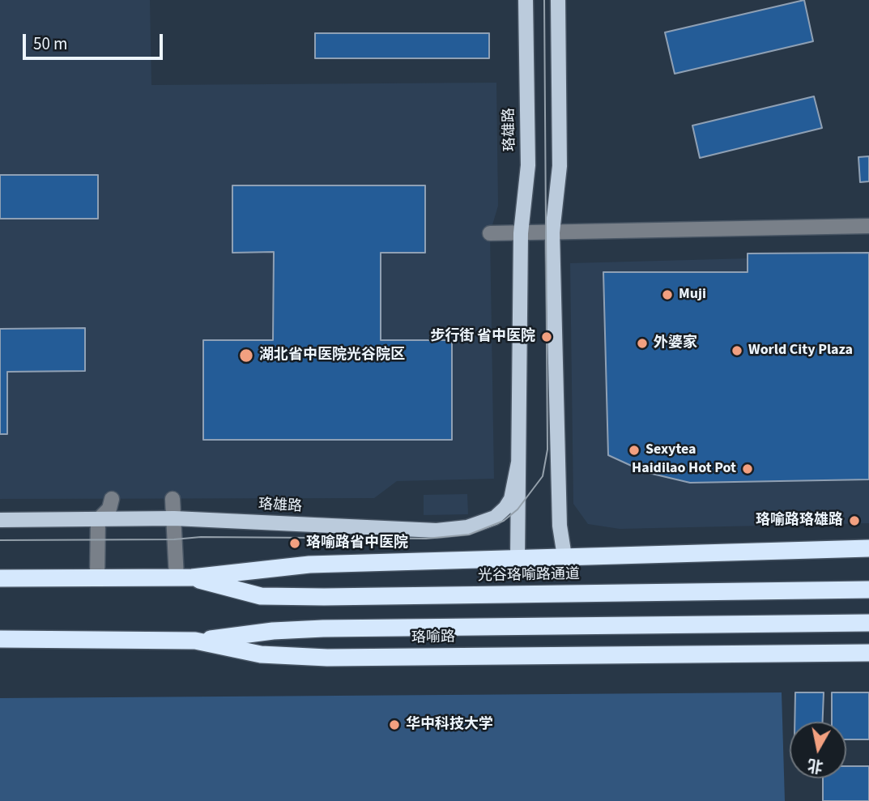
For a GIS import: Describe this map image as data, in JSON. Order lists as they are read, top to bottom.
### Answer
{
  "streets": {
    "highway": ["光谷珞喻路通道", "珞喻路"],
    "main road": ["珞雄路"]
  },
  "places": [
    "Muji",
    "步行街 省中医院",
    "外婆家",
    "World City Plaza",
    "湖北省中医院光谷院区",
    "Sexytea",
    "Haidilao Hot Pot",
    "珞喻路珞雄路",
    "珞喻路省中医院",
    "华中科技大学"
  ],
  "scale_bar": "50 m",
  "north": "bottom"
}
